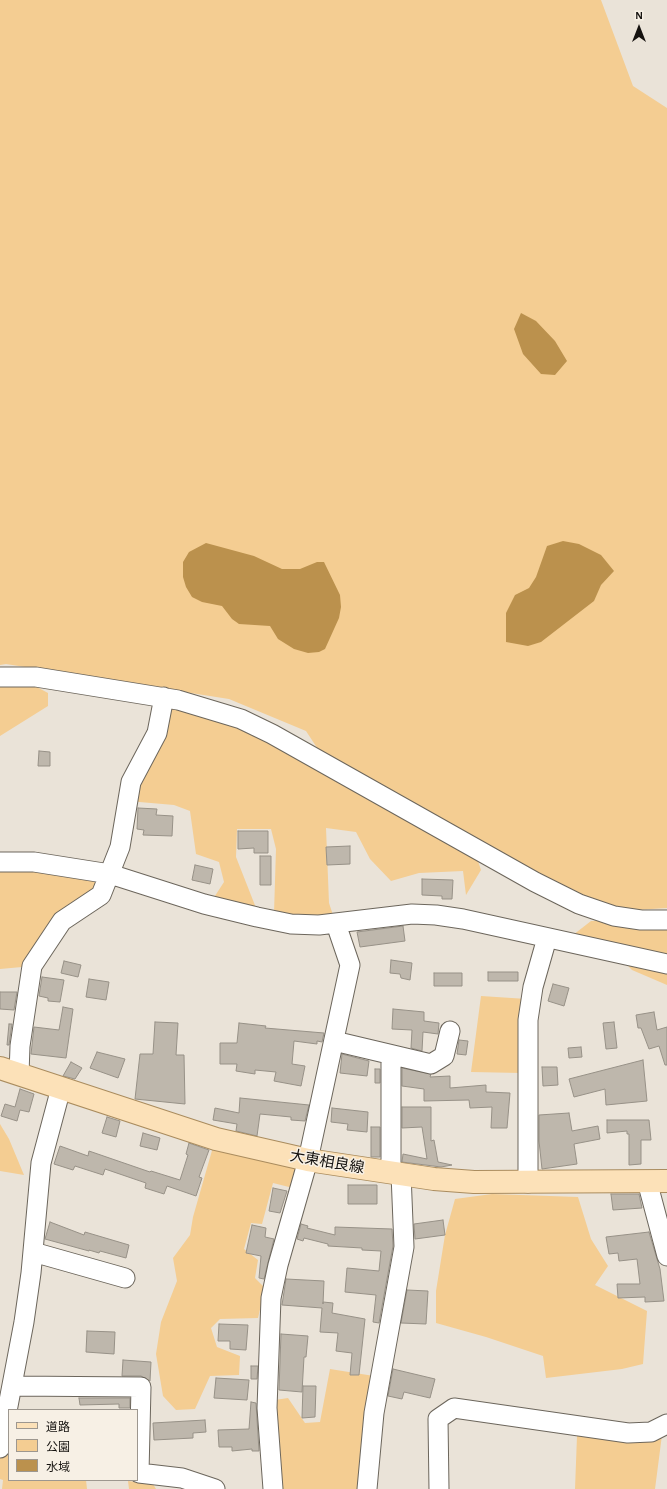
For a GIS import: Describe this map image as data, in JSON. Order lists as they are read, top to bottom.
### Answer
{
  "streets": {
    "main road": ["大東相良線"]
  },
  "legend": ["道路", "公園", "水域"],
  "north": "top"
}
